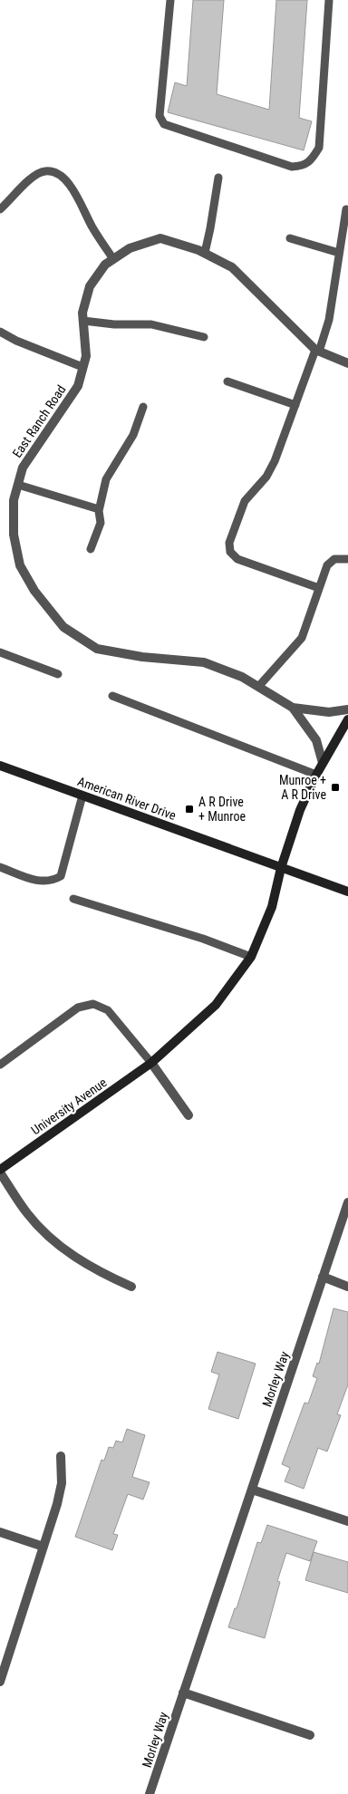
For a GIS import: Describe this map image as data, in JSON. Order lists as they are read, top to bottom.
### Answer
{
  "streets": {
    "street": [
      "East Ranch Road",
      "American River Drive",
      "University Avenue",
      "Morley Way"
    ]
  },
  "crossings": [
    ["East Ranch Road", "University Avenue"],
    ["American River Drive", "University Avenue"]
  ],
  "places": {
    "transit": ["Munroe + A R Drive", "A R Drive + Munroe"]
  }
}
